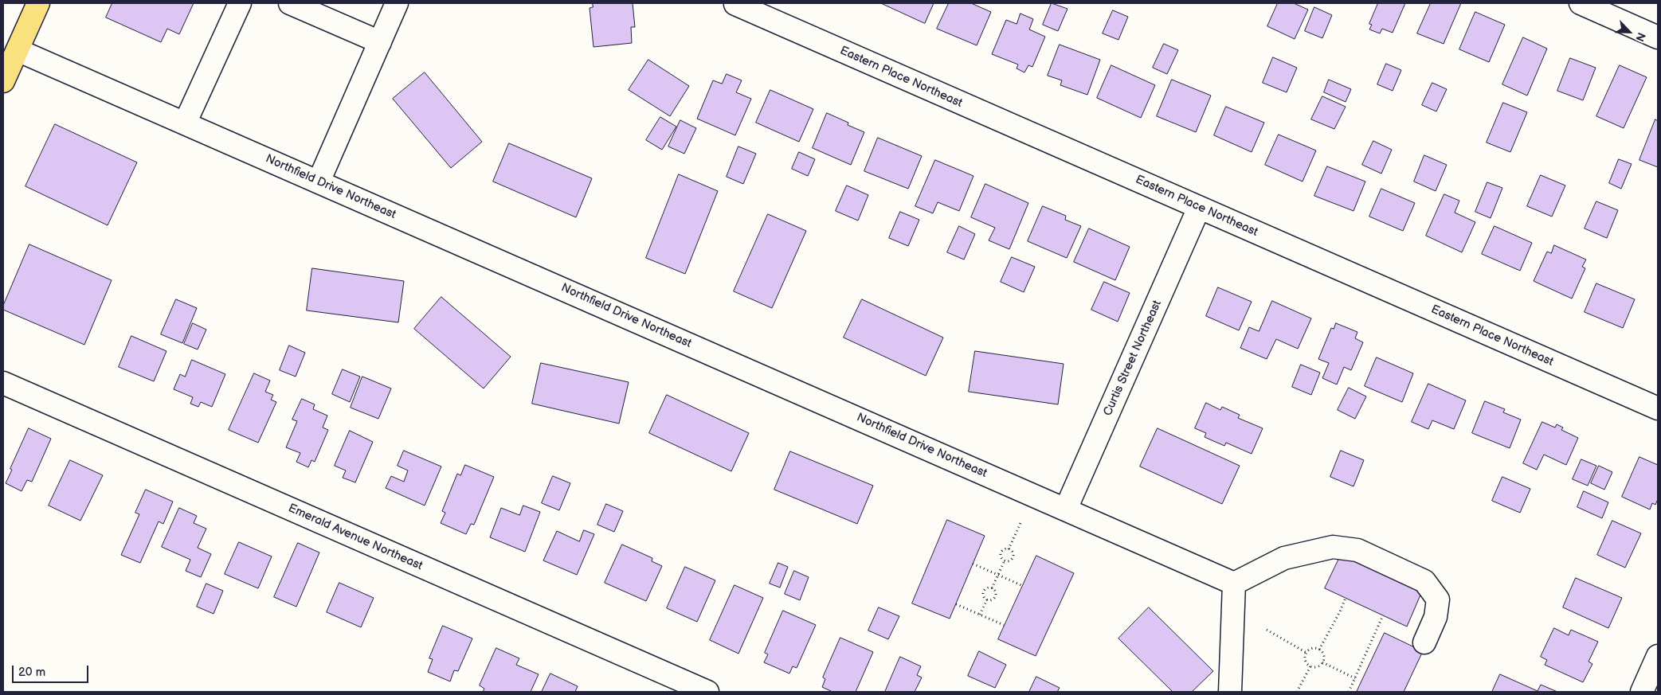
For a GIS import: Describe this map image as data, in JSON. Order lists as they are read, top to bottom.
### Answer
{
  "streets": {
    "street": [
      "Eastern Place Northeast",
      "Northfield Drive Northeast",
      "Curtis Street Northeast",
      "Emerald Avenue Northeast"
    ]
  },
  "crossings": [
    ["Eastern Place Northeast", "Curtis Street Northeast"],
    ["Northfield Drive Northeast", "Curtis Street Northeast"]
  ],
  "scale_bar": "20 m",
  "north": "bottom right"
}
